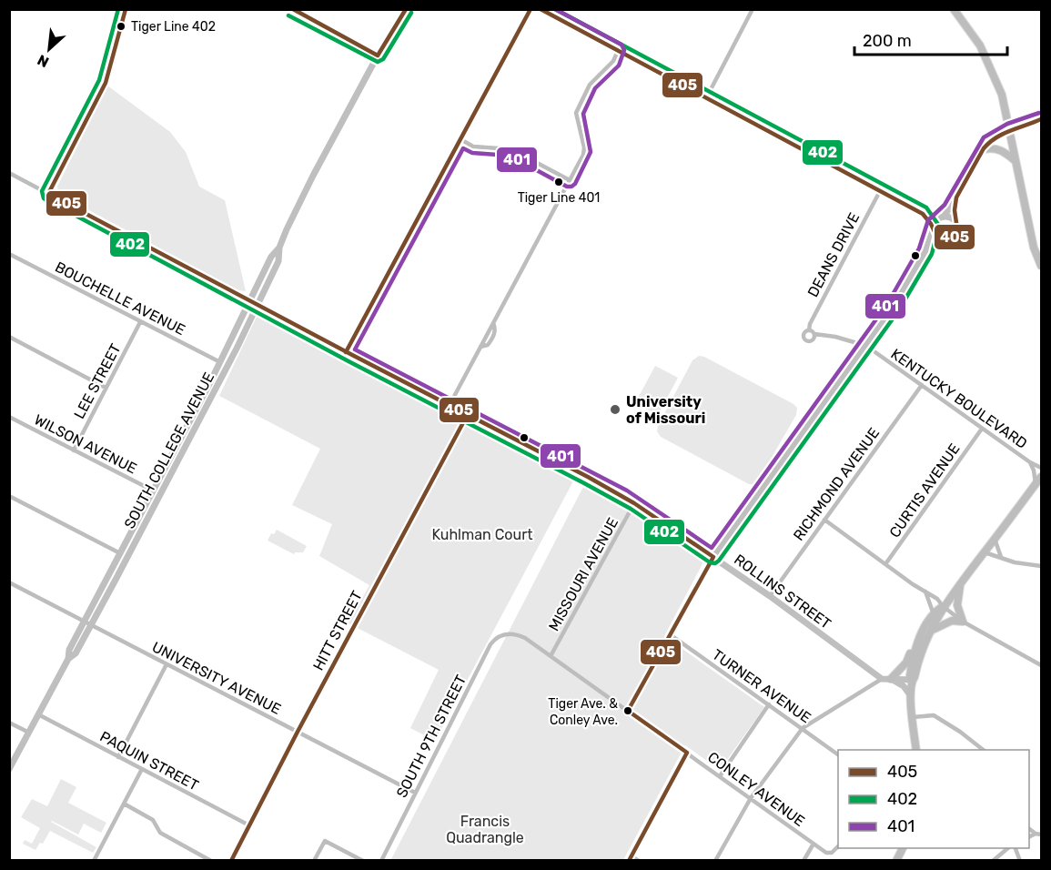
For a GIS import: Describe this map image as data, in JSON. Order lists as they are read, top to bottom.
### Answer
{
  "streets": {
    "street": [
      "DEANS DRIVE",
      "BOUCHELLE AVENUE",
      "LEE STREET",
      "KENTUCKY BOULEVARD",
      "WILSON AVENUE",
      "SOUTH COLLEGE AVENUE",
      "RICHMOND AVENUE",
      "CURTIS AVENUE",
      "MISSOURI AVENUE",
      "ROLLINS STREET",
      "HITT STREET",
      "UNIVERSITY AVENUE",
      "TURNER AVENUE",
      "SOUTH 9TH STREET",
      "PAQUIN STREET",
      "CONLEY AVENUE"
    ]
  },
  "crossings": [
    ["BOUCHELLE AVENUE", "LEE STREET"],
    ["BOUCHELLE AVENUE", "SOUTH COLLEGE AVENUE"],
    ["LEE STREET", "WILSON AVENUE"],
    ["KENTUCKY BOULEVARD", "RICHMOND AVENUE"],
    ["KENTUCKY BOULEVARD", "CURTIS AVENUE"],
    ["WILSON AVENUE", "SOUTH COLLEGE AVENUE"],
    ["SOUTH COLLEGE AVENUE", "ROLLINS STREET"],
    ["SOUTH COLLEGE AVENUE", "UNIVERSITY AVENUE"],
    ["SOUTH COLLEGE AVENUE", "PAQUIN STREET"],
    ["RICHMOND AVENUE", "ROLLINS STREET"],
    ["MISSOURI AVENUE", "ROLLINS STREET"],
    ["MISSOURI AVENUE", "CONLEY AVENUE"],
    ["ROLLINS STREET", "HITT STREET"],
    ["HITT STREET", "UNIVERSITY AVENUE"],
    ["HITT STREET", "PAQUIN STREET"],
    ["UNIVERSITY AVENUE", "SOUTH 9TH STREET"],
    ["SOUTH 9TH STREET", "CONLEY AVENUE"]
  ],
  "parks": ["Kuhlman Court", "Francis Quadrangle"],
  "places": [
    "Tiger Line 402",
    "Tiger Line 401",
    "University of Missouri",
    "Tiger Ave. & Conley Ave."
  ],
  "lines": ["transit line 405", "transit line 402", "transit line 401"],
  "legend": ["405", "402", "401"],
  "scale_bar": "200 m",
  "north": "bottom left"
}
